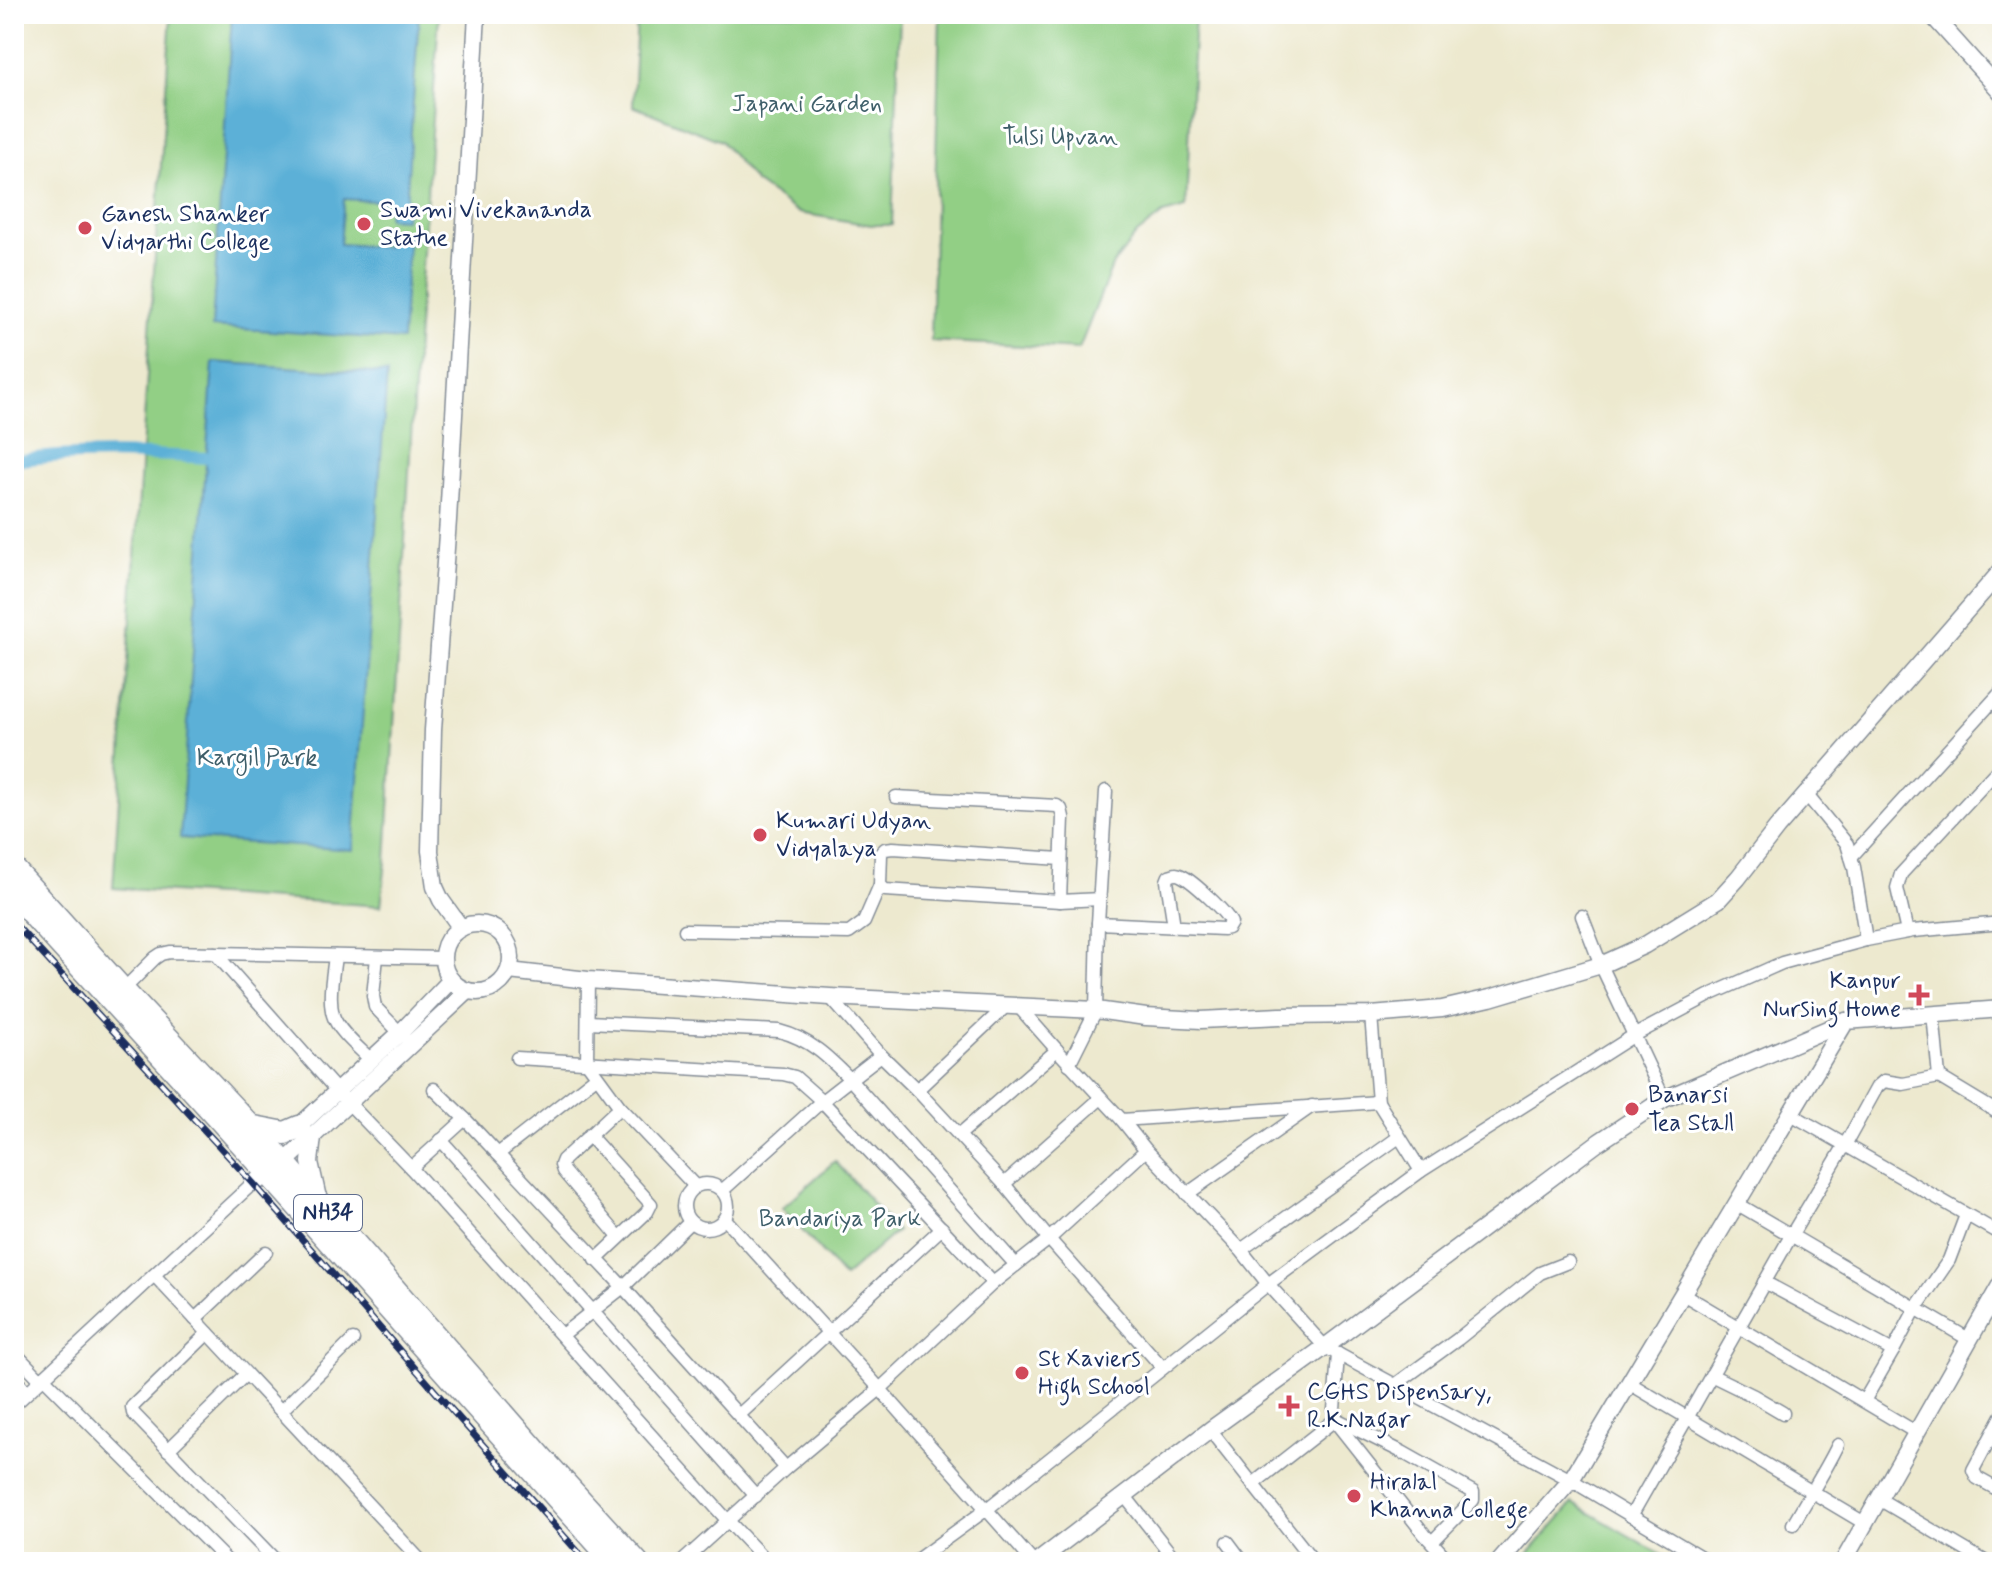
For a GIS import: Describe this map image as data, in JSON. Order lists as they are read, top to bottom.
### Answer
{
  "streets": {
    "highway": ["NH34"]
  },
  "parks": [
    "Japani Garden",
    "Tulsi Upvan",
    "Kargil Park",
    "Bandariya Park"
  ],
  "places": {
    "other": [
      "Swami Vivekananda Statue",
      "Ganesh Shanker Vidyarthi College",
      "Kumari Udyan Vidyalaya",
      "Banarsi Tea Stall",
      "St Xaviers High School",
      "Hiralal Khanna College"
    ],
    "health": ["Kanpur Nursing Home", "CGHS Dispensary, R.K.Nagar"]
  }
}
